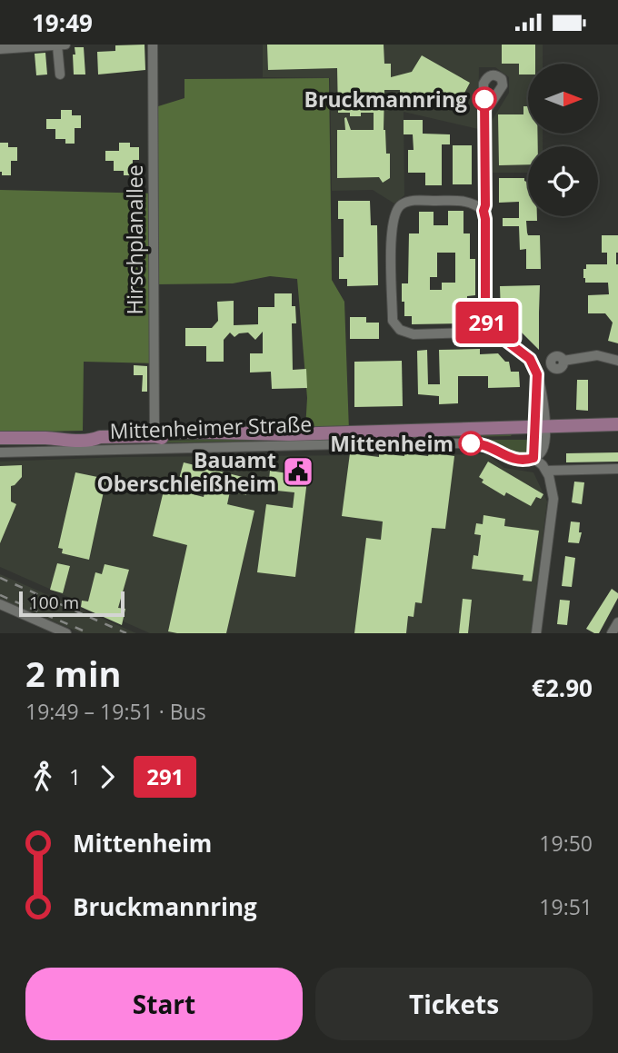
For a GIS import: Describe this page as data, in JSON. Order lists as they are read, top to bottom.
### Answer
{
  "streets": {
    "main road": ["Mittenheimer Straße"],
    "street": ["Hirschplanallee"]
  },
  "crossings": [
    ["Hirschplanallee", "Mittenheimer Straße"]
  ],
  "places": {
    "other": ["Bruckmannring", "Mittenheim"],
    "public building": ["Bauamt Oberschleißheim"]
  },
  "lines": ["bus line 291"],
  "scale_bar": "100 m",
  "north": "right",
  "page": {
    "status": "19:49",
    "on_map": "291",
    "scale": "100 m",
    "heading": ["2 min", "19:49 – 19:51 · Bus", "€2.90"],
    "legs": ["1", "291"],
    "list": [
      {
        "name": "Mittenheim",
        "value": "19:50"
      },
      {
        "name": "Bruckmannring",
        "value": "19:51"
      }
    ],
    "buttons": ["Start", "Tickets"]
  }
}
